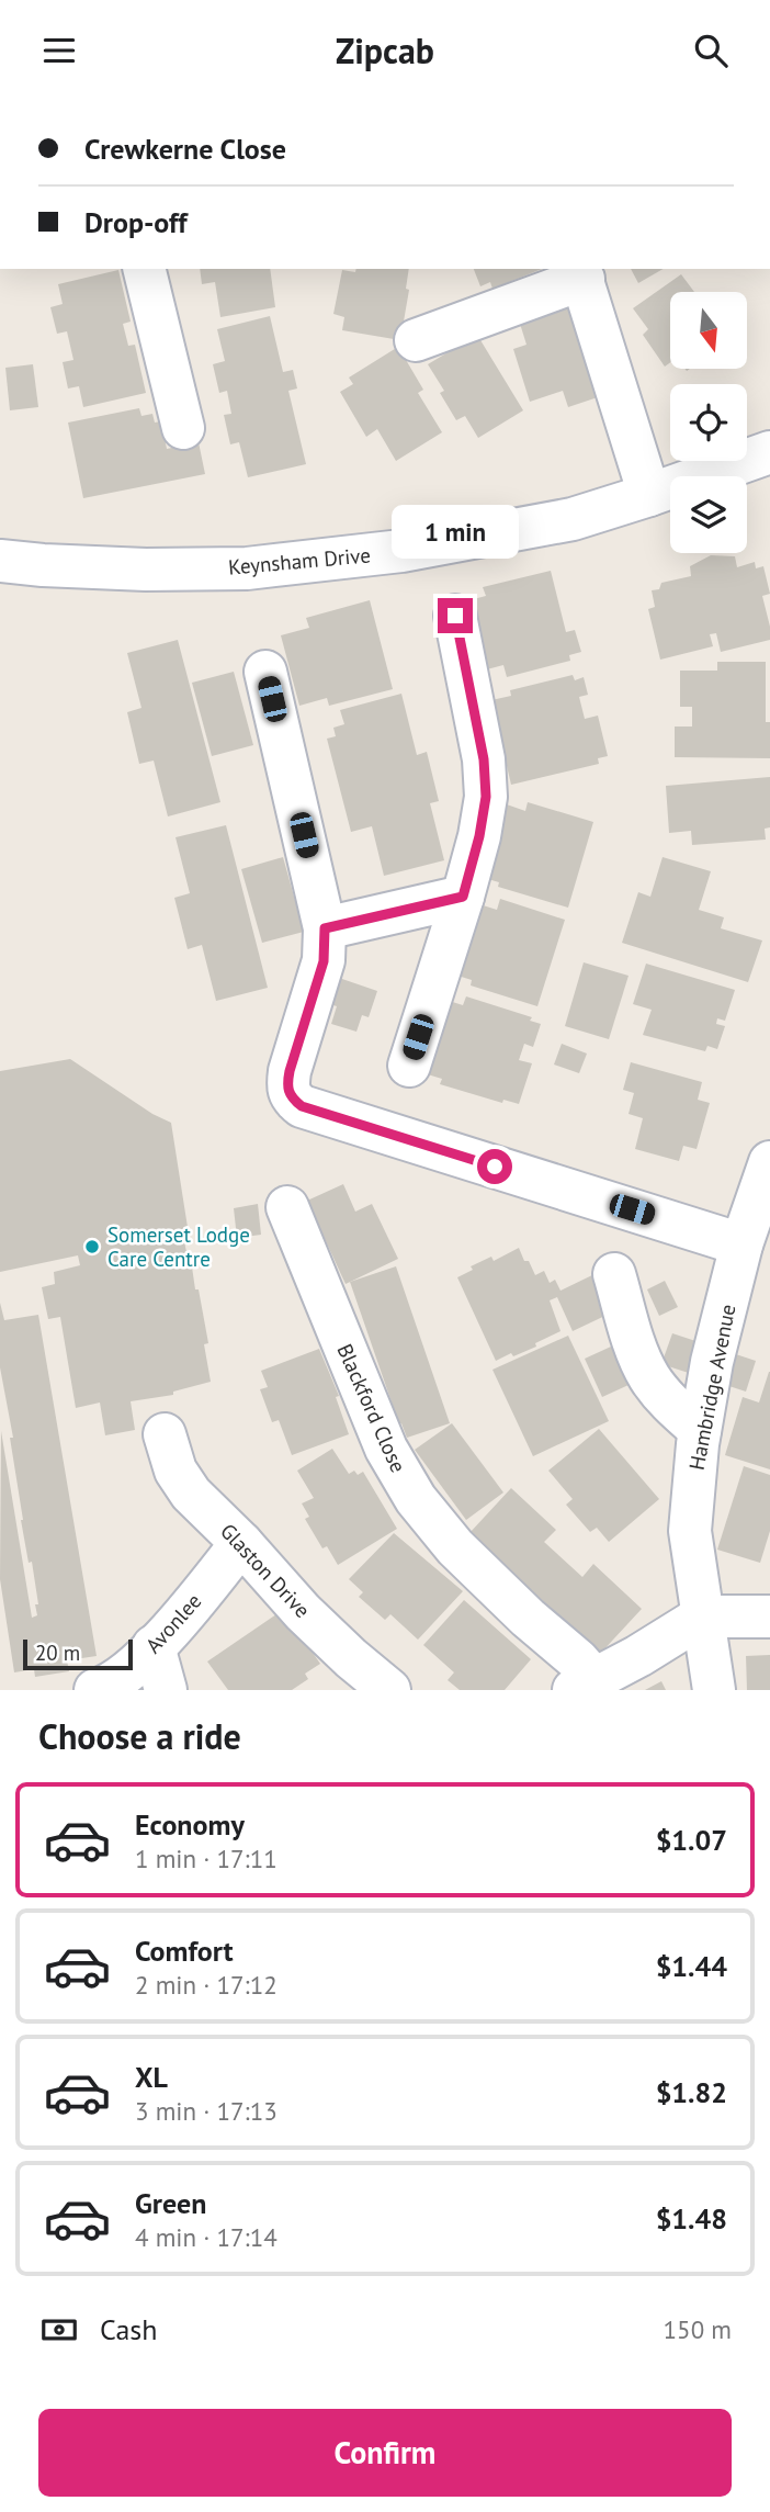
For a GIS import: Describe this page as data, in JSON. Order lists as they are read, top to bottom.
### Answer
{
  "streets": {
    "street": [
      "Keynsham Drive",
      "Hambridge Avenue",
      "Blackford Close",
      "Glaston Drive",
      "Avonlee"
    ]
  },
  "crossings": [
    ["Glaston Drive", "Avonlee"]
  ],
  "places": ["Somerset Lodge Care Centre"],
  "scale_bar": "20 m",
  "north": "bottom",
  "page": {
    "header": "Zipcab",
    "banner": ["Crewkerne Close", "Drop-off"],
    "bubble": "1 min",
    "scale": "20 m",
    "heading": "Choose a ride",
    "list": [
      {
        "name": "Economy",
        "note": "1 min · 17:11",
        "value": "$1.07"
      },
      {
        "name": "Comfort",
        "note": "2 min · 17:12",
        "value": "$1.44"
      },
      {
        "name": "XL",
        "note": "3 min · 17:13",
        "value": "$1.82"
      },
      {
        "name": "Green",
        "note": "4 min · 17:14",
        "value": "$1.48"
      }
    ],
    "pay": ["Cash", "150 m"],
    "buttons": "Confirm"
  }
}
